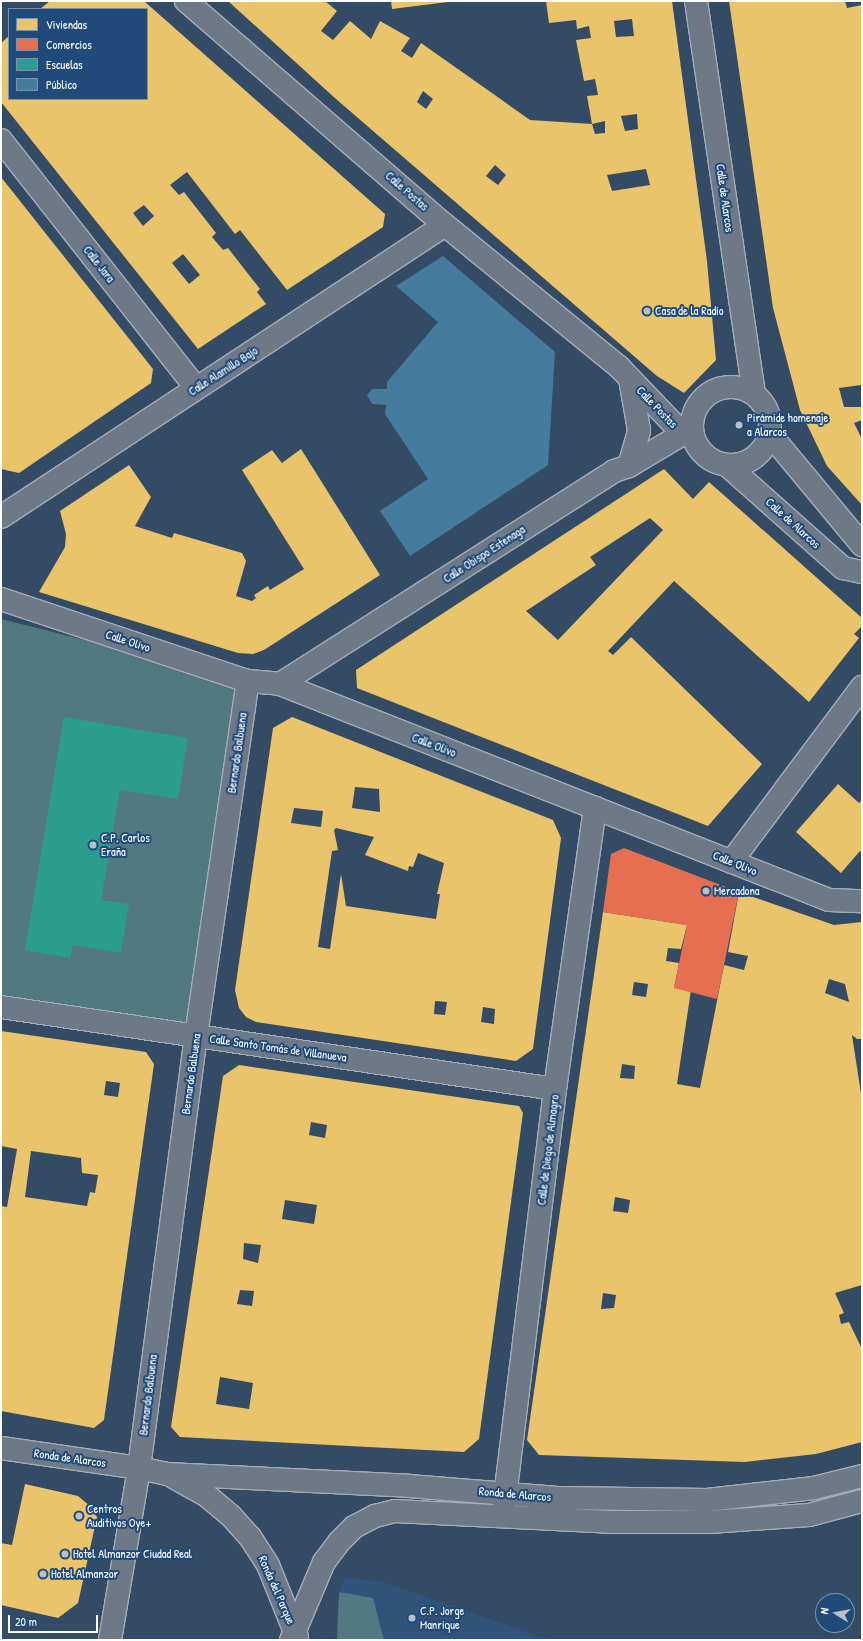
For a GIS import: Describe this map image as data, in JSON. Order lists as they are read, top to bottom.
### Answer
{
  "streets": {
    "main road": [
      "Calle Postas",
      "Calle de Alarcos",
      "Calle Jara",
      "Calle Alamillo Bajo",
      "Calle Obispo Estenaga",
      "Calle Olivo",
      "Bernardo Balbuena",
      "Calle Santo Tomás de Villanueva",
      "Calle de Diego de Almagro",
      "Ronda de Alarcos",
      "Ronda del Parque"
    ]
  },
  "crossings": [
    ["Calle Postas", "Calle de Alarcos"],
    ["Calle Postas", "Calle Alamillo Bajo"],
    ["Calle Postas", "Calle Obispo Estenaga"],
    ["Calle de Alarcos", "Calle Obispo Estenaga"],
    ["Calle Jara", "Calle Alamillo Bajo"],
    ["Calle Obispo Estenaga", "Calle Olivo"],
    ["Calle Olivo", "Bernardo Balbuena"],
    ["Calle Olivo", "Calle de Diego de Almagro"],
    ["Bernardo Balbuena", "Calle Santo Tomás de Villanueva"],
    ["Bernardo Balbuena", "Ronda de Alarcos"],
    ["Calle Santo Tomás de Villanueva", "Calle de Diego de Almagro"],
    ["Calle de Diego de Almagro", "Ronda de Alarcos"],
    ["Ronda de Alarcos", "Ronda del Parque"]
  ],
  "places": [
    "Casa de la Radio",
    "Pirámide homenaje a Alarcos",
    "C.P. Carlos Eraña",
    "Mercadona",
    "Centros Auditivos Oye+",
    "Hotel Almanzor Ciudad Real",
    "Hotel Almanzor",
    "C.P. Jorge Manrique"
  ],
  "legend": [
    "Viviendas",
    "Comercios",
    "Escuelas",
    "Público"
  ],
  "scale_bar": "20 m",
  "north": "left"
}
